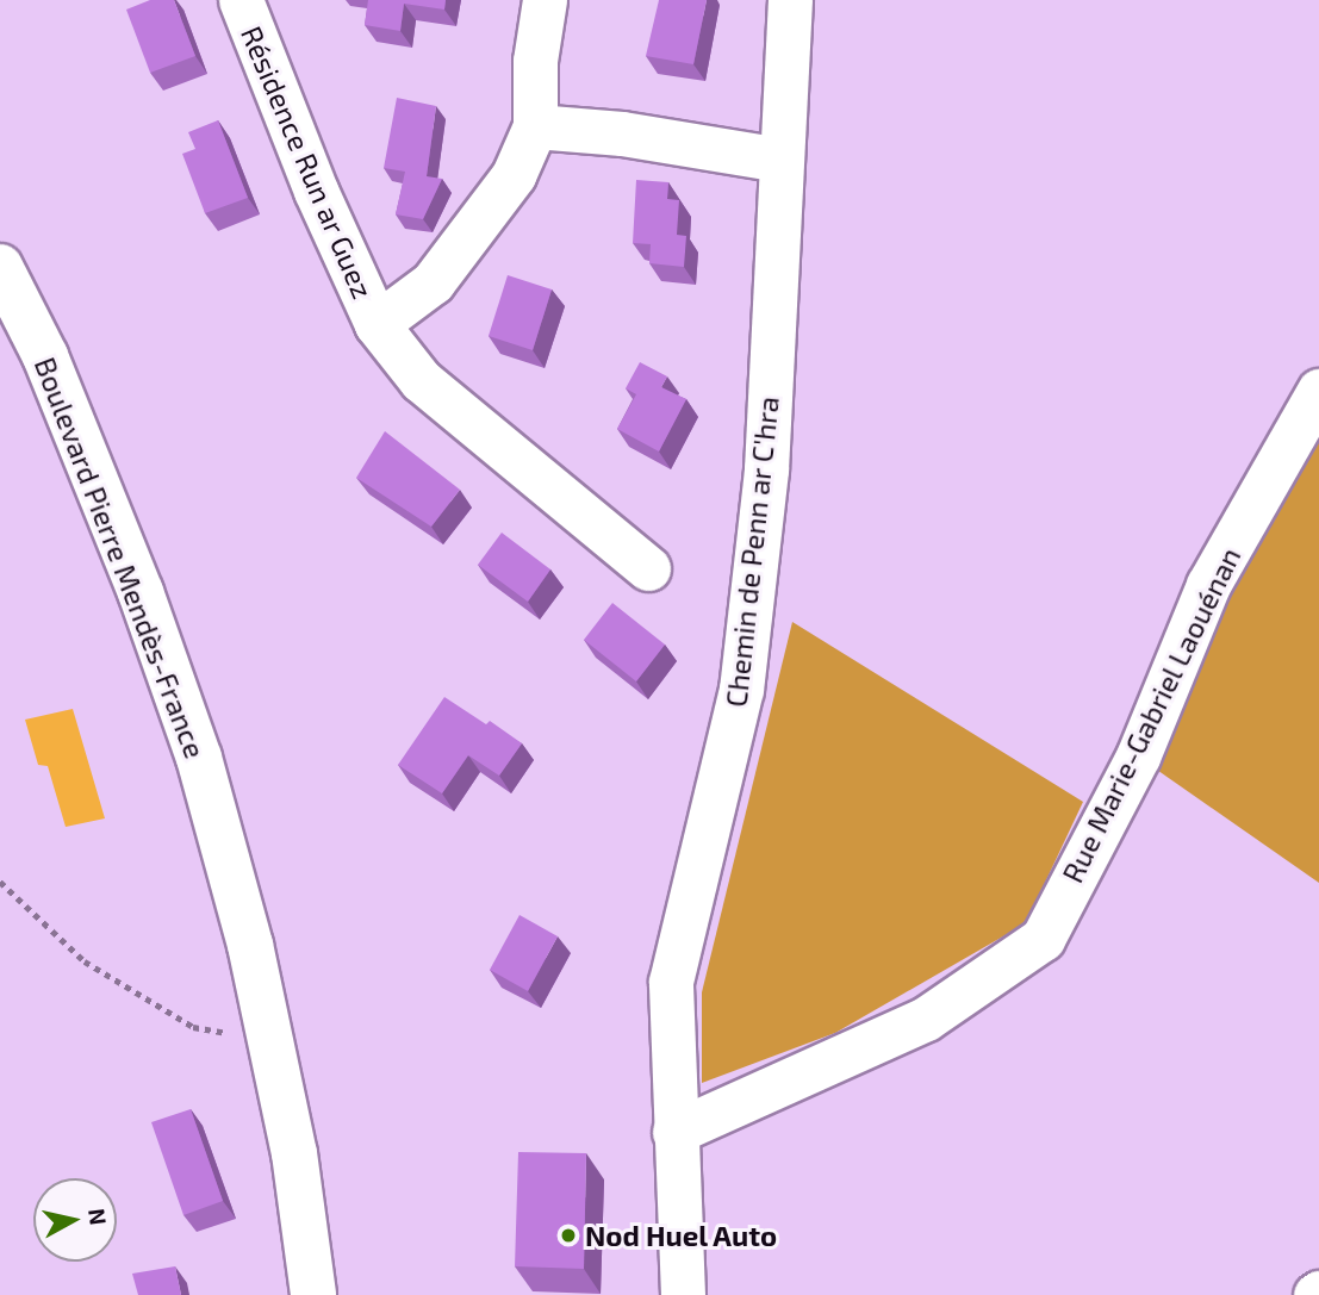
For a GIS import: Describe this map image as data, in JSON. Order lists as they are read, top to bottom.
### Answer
{
  "streets": {
    "main road": ["Boulevard Pierre Mendès-France"],
    "street": ["Résidence Run ar Guez", "Chemin de Penn ar C'hra", "Rue Marie-Gabriel Laouénan"]
  },
  "crossings": [
    ["Chemin de Penn ar C'hra", "Rue Marie-Gabriel Laouénan"]
  ],
  "places": ["Nod Huel Auto"],
  "north": "right"
}
